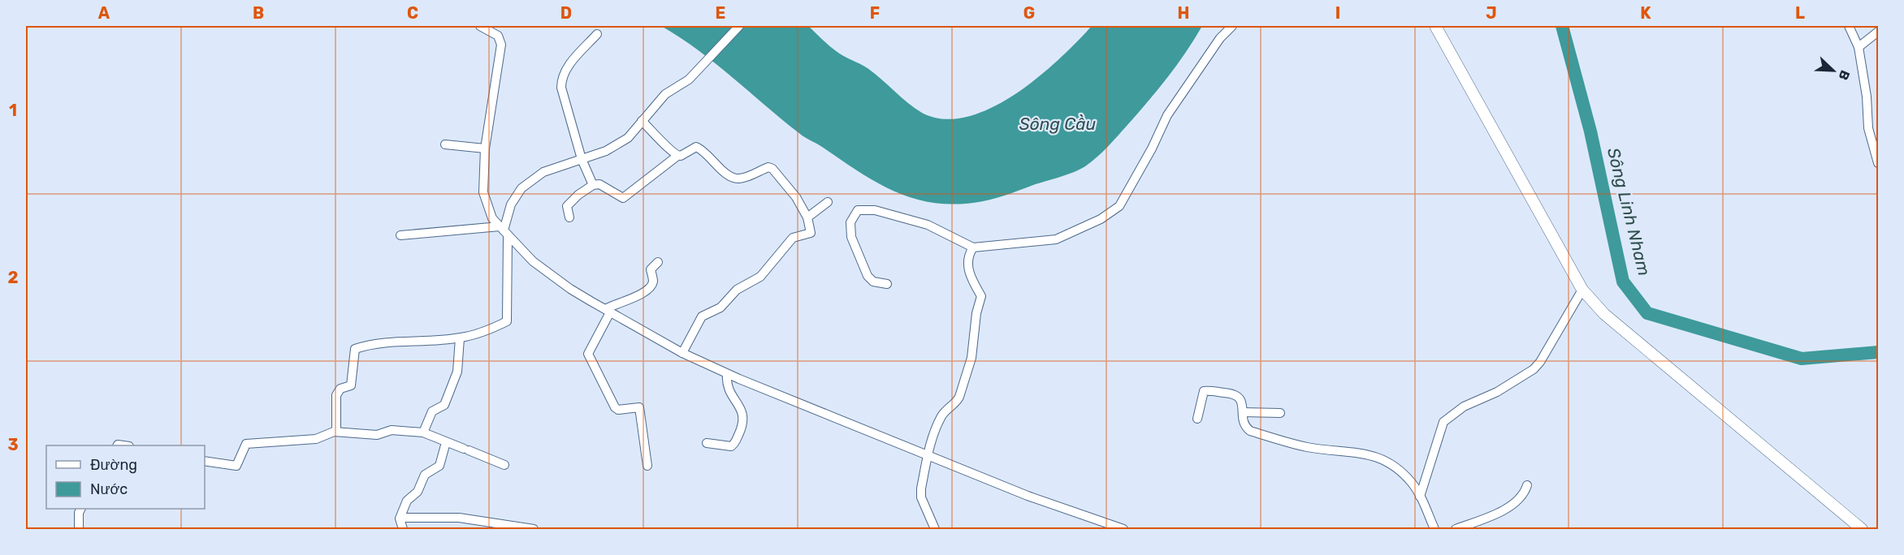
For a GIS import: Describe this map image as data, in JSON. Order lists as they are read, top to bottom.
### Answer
{
  "water": ["Sông Cầu", "Sông Linh Nham"],
  "legend": ["Đường", "Nước"],
  "north": "bottom right",
  "grid": {
    "columns": [
      "A",
      "B",
      "C",
      "D",
      "E",
      "F",
      "G",
      "H",
      "I",
      "J",
      "K",
      "L"
    ],
    "rows": ["1", "2", "3"]
  }
}
